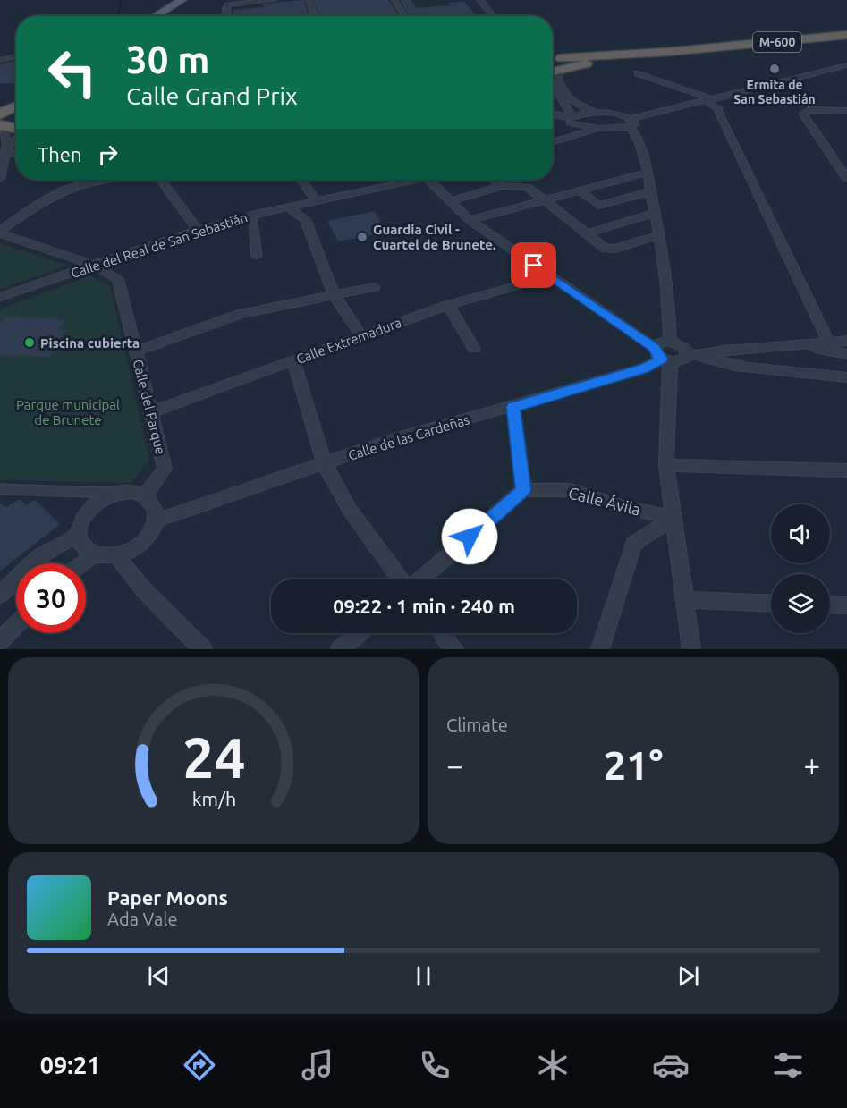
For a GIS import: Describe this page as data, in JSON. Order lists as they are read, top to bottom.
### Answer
{
  "streets": {
    "highway": ["M-600"],
    "street": [
      "Calle del Real de San Sebastián",
      "Calle Extremadura",
      "Calle del Parque",
      "Calle de las Cardeñas",
      "Calle Ávila"
    ]
  },
  "crossings": [
    ["Calle del Real de San Sebastián", "Calle del Parque"],
    ["Calle Extremadura", "Calle del Parque"],
    ["Calle del Parque", "Calle de las Cardeñas"]
  ],
  "parks": ["Parque municipal de Brunete"],
  "places": ["Ermita de San Sebastián", "Guardia Civil - Cuartel de Brunete.", "Piscina cubierta"],
  "page": {
    "turn": ["30 m", "Calle Grand Prix"],
    "then": "Then",
    "limit": "30",
    "trip": "09:22 · 1 min · 240 m",
    "tile": "Climate",
    "heat": ["−", "21°", "+"],
    "song": ["Paper Moons", "Ada Vale"],
    "tabs": "09:21",
    "gauge": ["24", "km/h"]
  }
}
